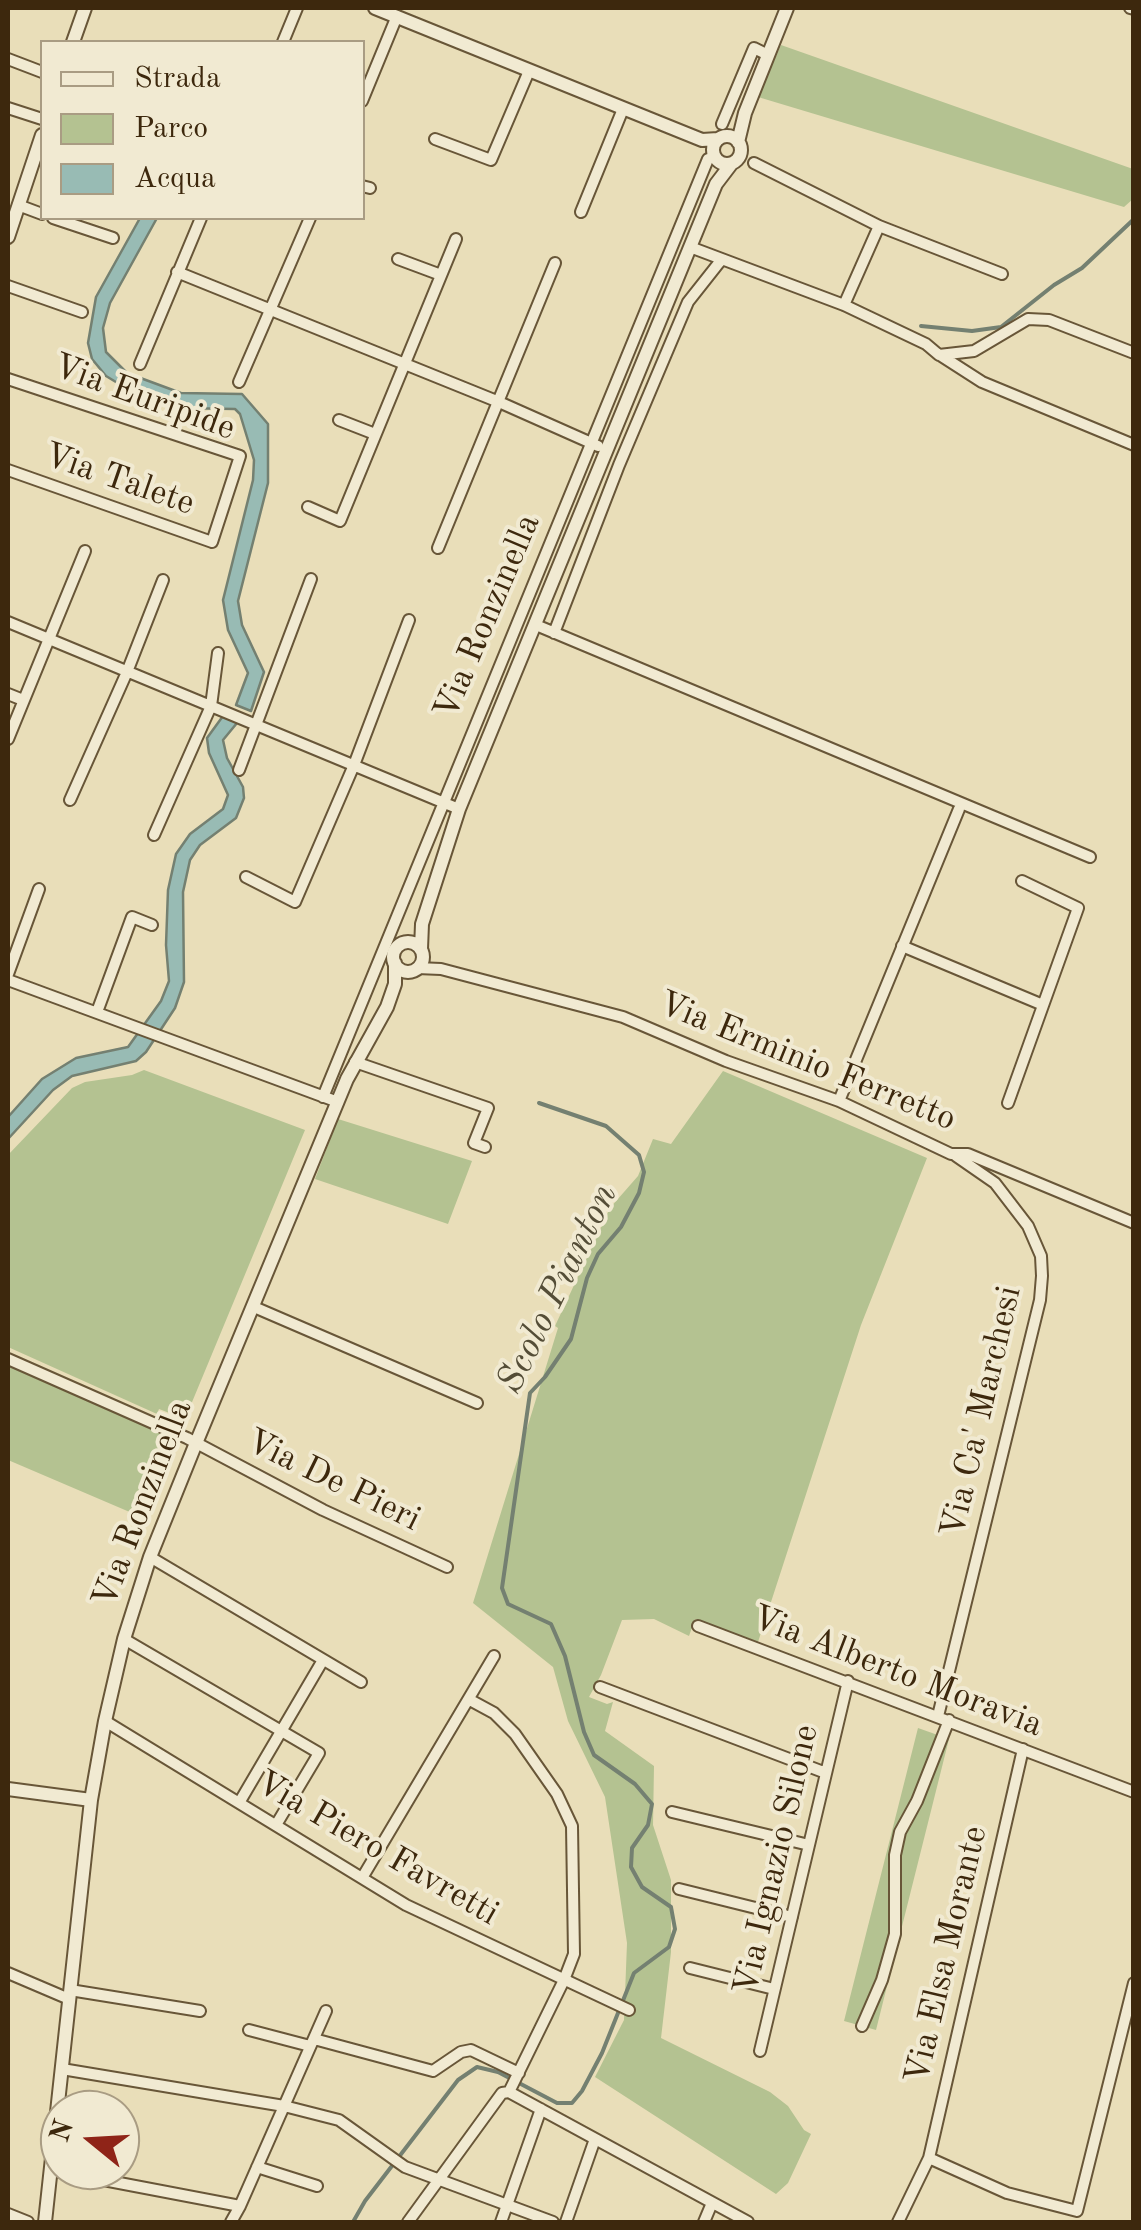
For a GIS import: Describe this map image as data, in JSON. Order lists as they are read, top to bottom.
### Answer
{
  "streets": {
    "street": [
      "Via Euripide",
      "Via Talete",
      "Via Ronzinella",
      "Via Erminio Ferretto",
      "Via Ca' Marchesi",
      "Via De Pieri",
      "Via Alberto Moravia",
      "Via Piero Favretti",
      "Via Ignazio Silone",
      "Via Elsa Morante"
    ]
  },
  "crossings": [
    ["Via Euripide", "Via Talete"],
    ["Via Ronzinella", "Via Erminio Ferretto"],
    ["Via Ronzinella", "Via De Pieri"],
    ["Via Ronzinella", "Via Piero Favretti"],
    ["Via Erminio Ferretto", "Via Ca' Marchesi"],
    ["Via Ca' Marchesi", "Via Alberto Moravia"],
    ["Via Alberto Moravia", "Via Ignazio Silone"],
    ["Via Alberto Moravia", "Via Elsa Morante"]
  ],
  "water": ["Scolo Pianton"],
  "legend": ["Strada", "Parco", "Acqua"],
  "north": "left"
}
